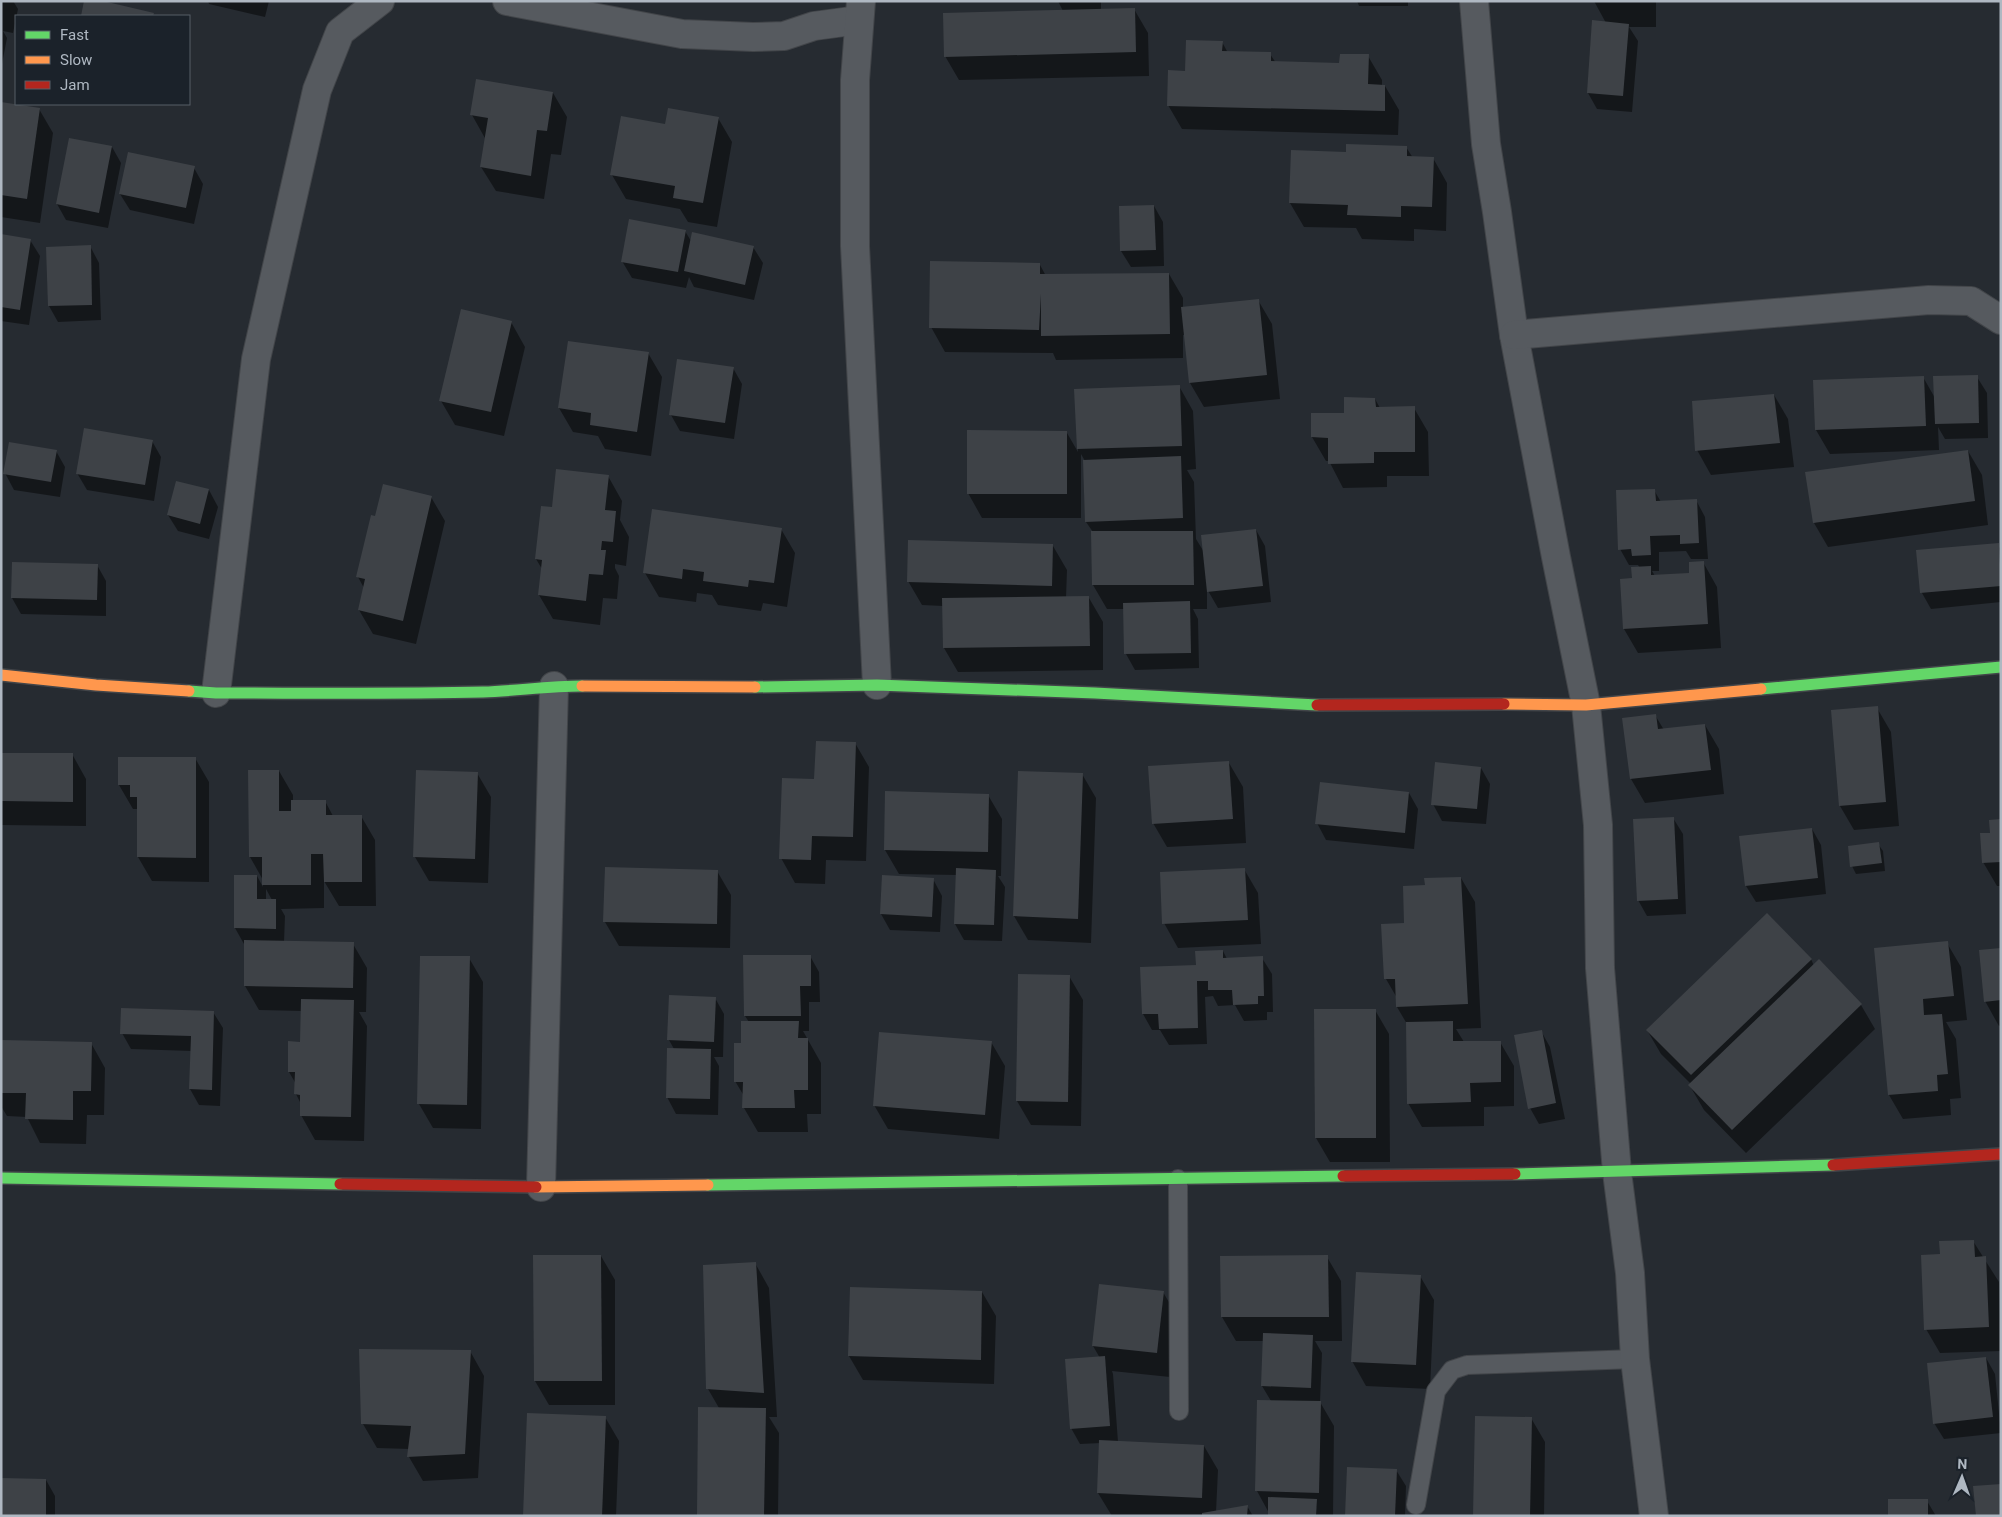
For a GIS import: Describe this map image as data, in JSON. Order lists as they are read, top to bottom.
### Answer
{
  "legend": ["Fast", "Slow", "Jam"],
  "north": "top"
}
